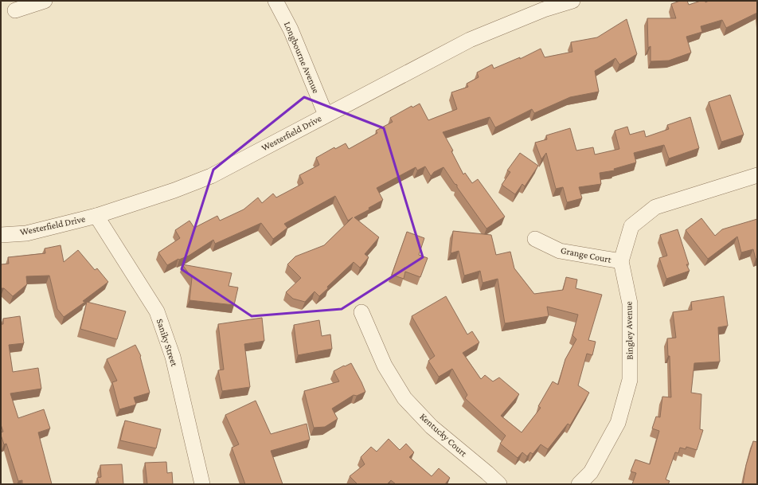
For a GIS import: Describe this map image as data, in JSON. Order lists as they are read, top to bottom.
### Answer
{
  "streets": {
    "street": [
      "Longbourne Avenue",
      "Westerfield Drive",
      "Grange Court",
      "Bingley Avenue",
      "Saniky Street",
      "Kentucky Court"
    ]
  },
  "crossings": [
    ["Longbourne Avenue", "Westerfield Drive"],
    ["Westerfield Drive", "Saniky Street"],
    ["Grange Court", "Bingley Avenue"]
  ]
}
